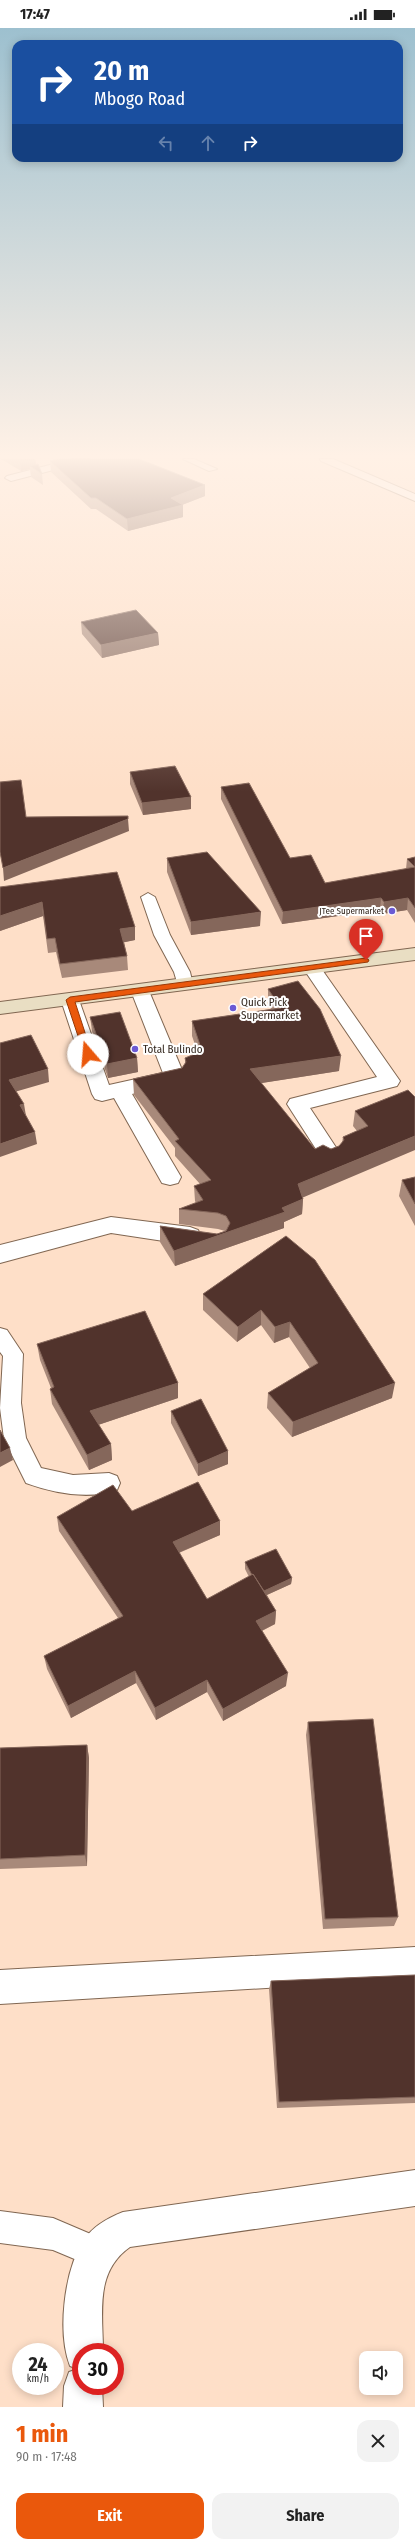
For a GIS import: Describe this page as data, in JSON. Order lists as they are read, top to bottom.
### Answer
{
  "places": ["JTee Supermarket", "Quick Pick Supermarket", "Total Bulindo"],
  "page": {
    "status": "17:47",
    "turn": ["20 m", "Mbogo Road"],
    "speed": "24 km/h",
    "limit": "30",
    "heading": ["1 min", "90 m · 17:48"],
    "buttons": ["Exit", "Share"]
  }
}
